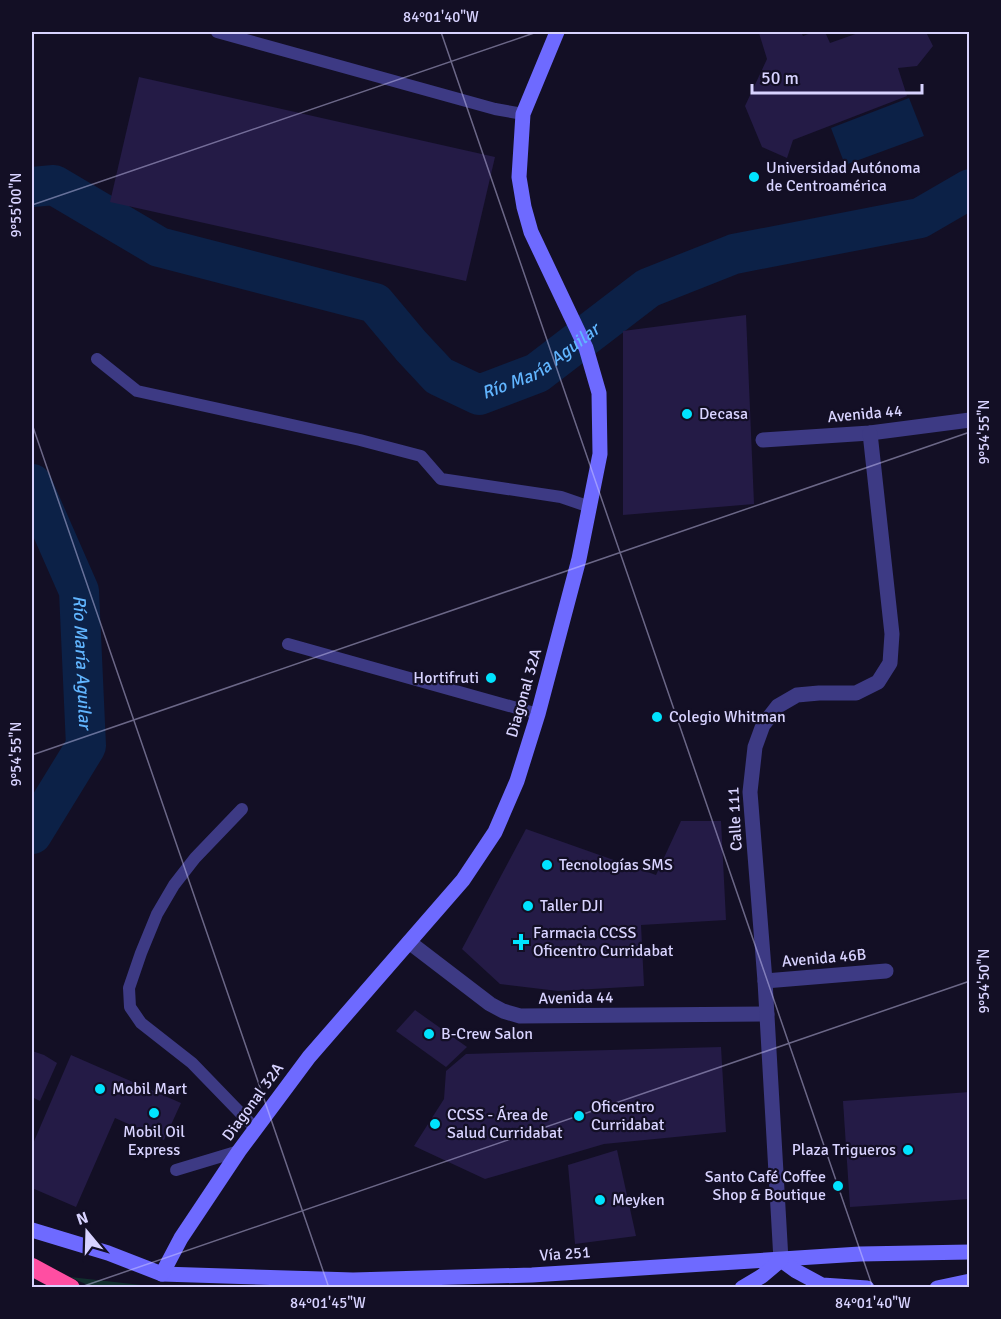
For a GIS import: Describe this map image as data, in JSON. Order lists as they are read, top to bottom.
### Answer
{
  "streets": {
    "street": [
      "Avenida 44",
      "Diagonal 32A",
      "Calle 111",
      "Avenida 46B",
      "Vía 251"
    ]
  },
  "crossings": [
    ["Avenida 44", "Diagonal 32A"],
    ["Avenida 44", "Calle 111"],
    ["Diagonal 32A", "Vía 251"],
    ["Calle 111", "Avenida 46B"],
    ["Calle 111", "Vía 251"]
  ],
  "water": ["Río María Aguilar"],
  "places": {
    "other": [
      "Universidad Autónoma de Centroamérica",
      "Decasa",
      "Hortifruti",
      "Colegio Whitman",
      "Tecnologías SMS",
      "Taller DJI",
      "B-Crew Salon",
      "Mobil Mart",
      "Mobil Oil Express",
      "Oficentro Curridabat",
      "CCSS - Área de Salud Curridabat",
      "Plaza Trigueros",
      "Santo Café Coffee Shop & Boutique",
      "Meyken"
    ],
    "health": ["Farmacia CCSS Oficentro Curridabat"]
  },
  "scale_bar": "50 m",
  "north": "top",
  "coordinates": [
    "84°01'40\"W",
    "9°55'00\"N",
    "9°54'55\"N",
    "9°54'50\"N",
    "84°01'45\"W"
  ]
}
